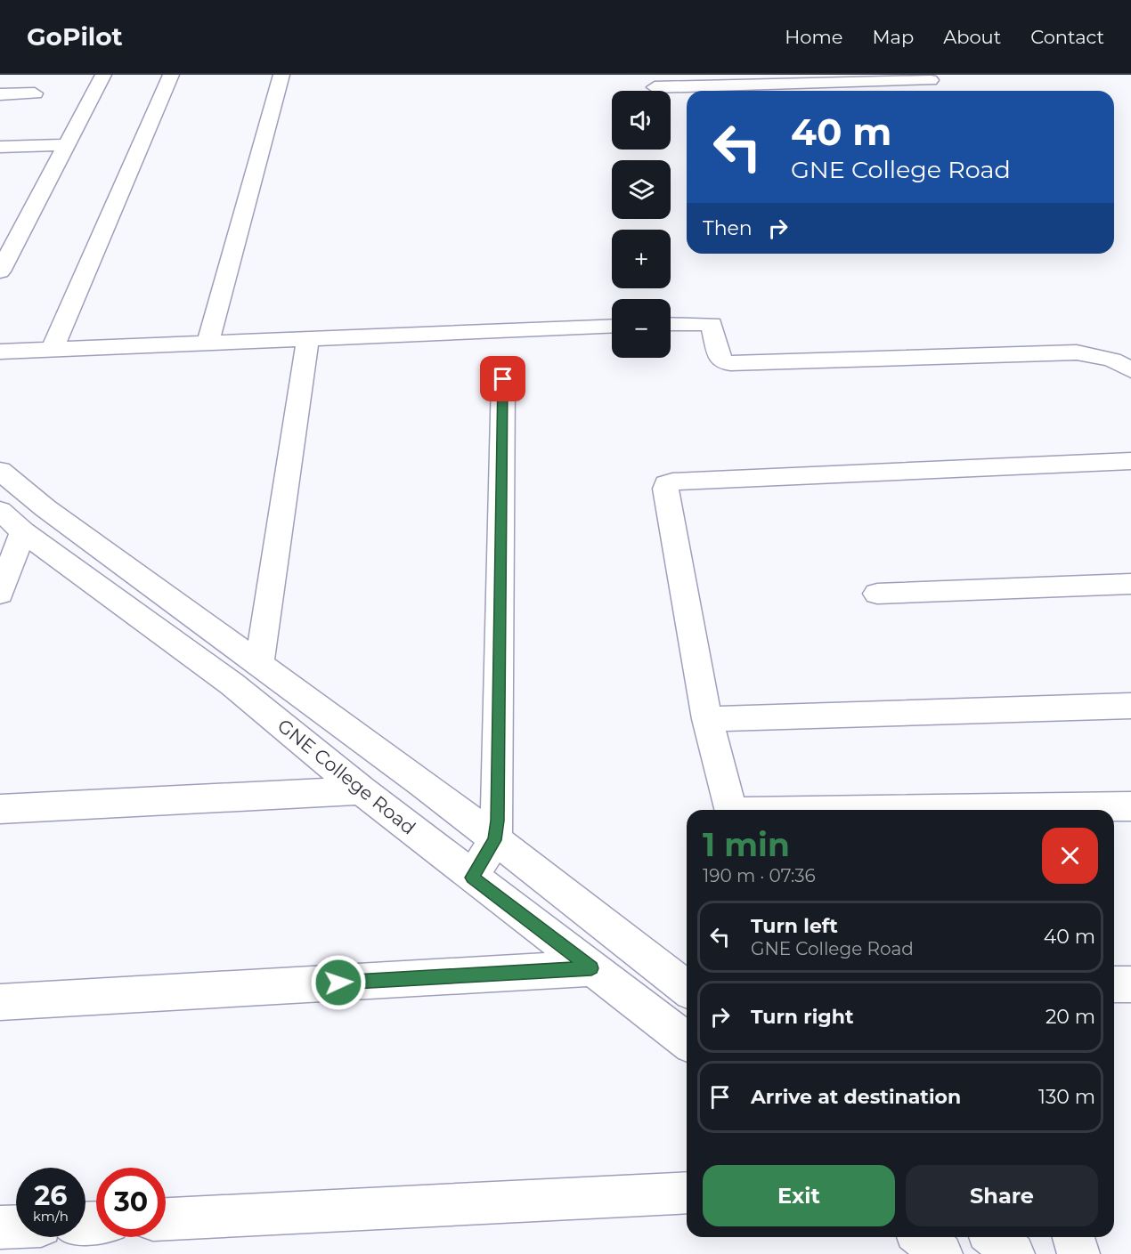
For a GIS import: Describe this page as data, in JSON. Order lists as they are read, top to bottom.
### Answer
{
  "streets": {
    "street": ["GNE College Road"]
  },
  "page": {
    "header": "GoPilot",
    "nav": [
      "Home",
      "Map",
      "About",
      "Contact"
    ],
    "map_buttons": ["+", "−"],
    "turn": ["40 m", "GNE College Road"],
    "then": "Then",
    "heading": ["1 min", "190 m · 07:36"],
    "list": [
      {
        "name": "Turn left",
        "note": "GNE College Road",
        "value": "40 m"
      },
      {
        "name": "Turn right",
        "value": "20 m"
      },
      {
        "name": "Arrive at destination",
        "value": "130 m"
      }
    ],
    "buttons": ["Exit", "Share"],
    "speed": "26 km/h",
    "limit": "30"
  }
}
